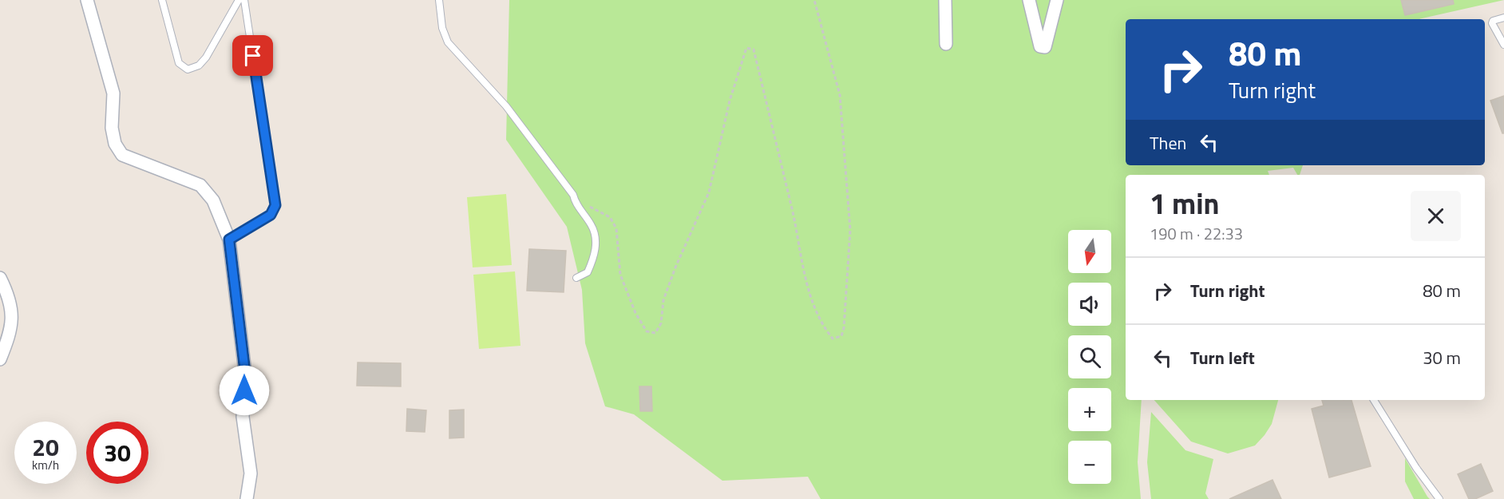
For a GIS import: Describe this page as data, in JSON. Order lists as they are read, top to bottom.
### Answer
{
  "north": "bottom",
  "page": {
    "turn": ["80 m", "Turn right"],
    "then": "Then",
    "heading": ["1 min", "190 m · 22:33"],
    "map_buttons": ["+", "−"],
    "list": [
      {
        "name": "Turn right",
        "value": "80 m"
      },
      {
        "name": "Turn left",
        "value": "30 m"
      }
    ],
    "speed": "20 km/h",
    "limit": "30"
  }
}
